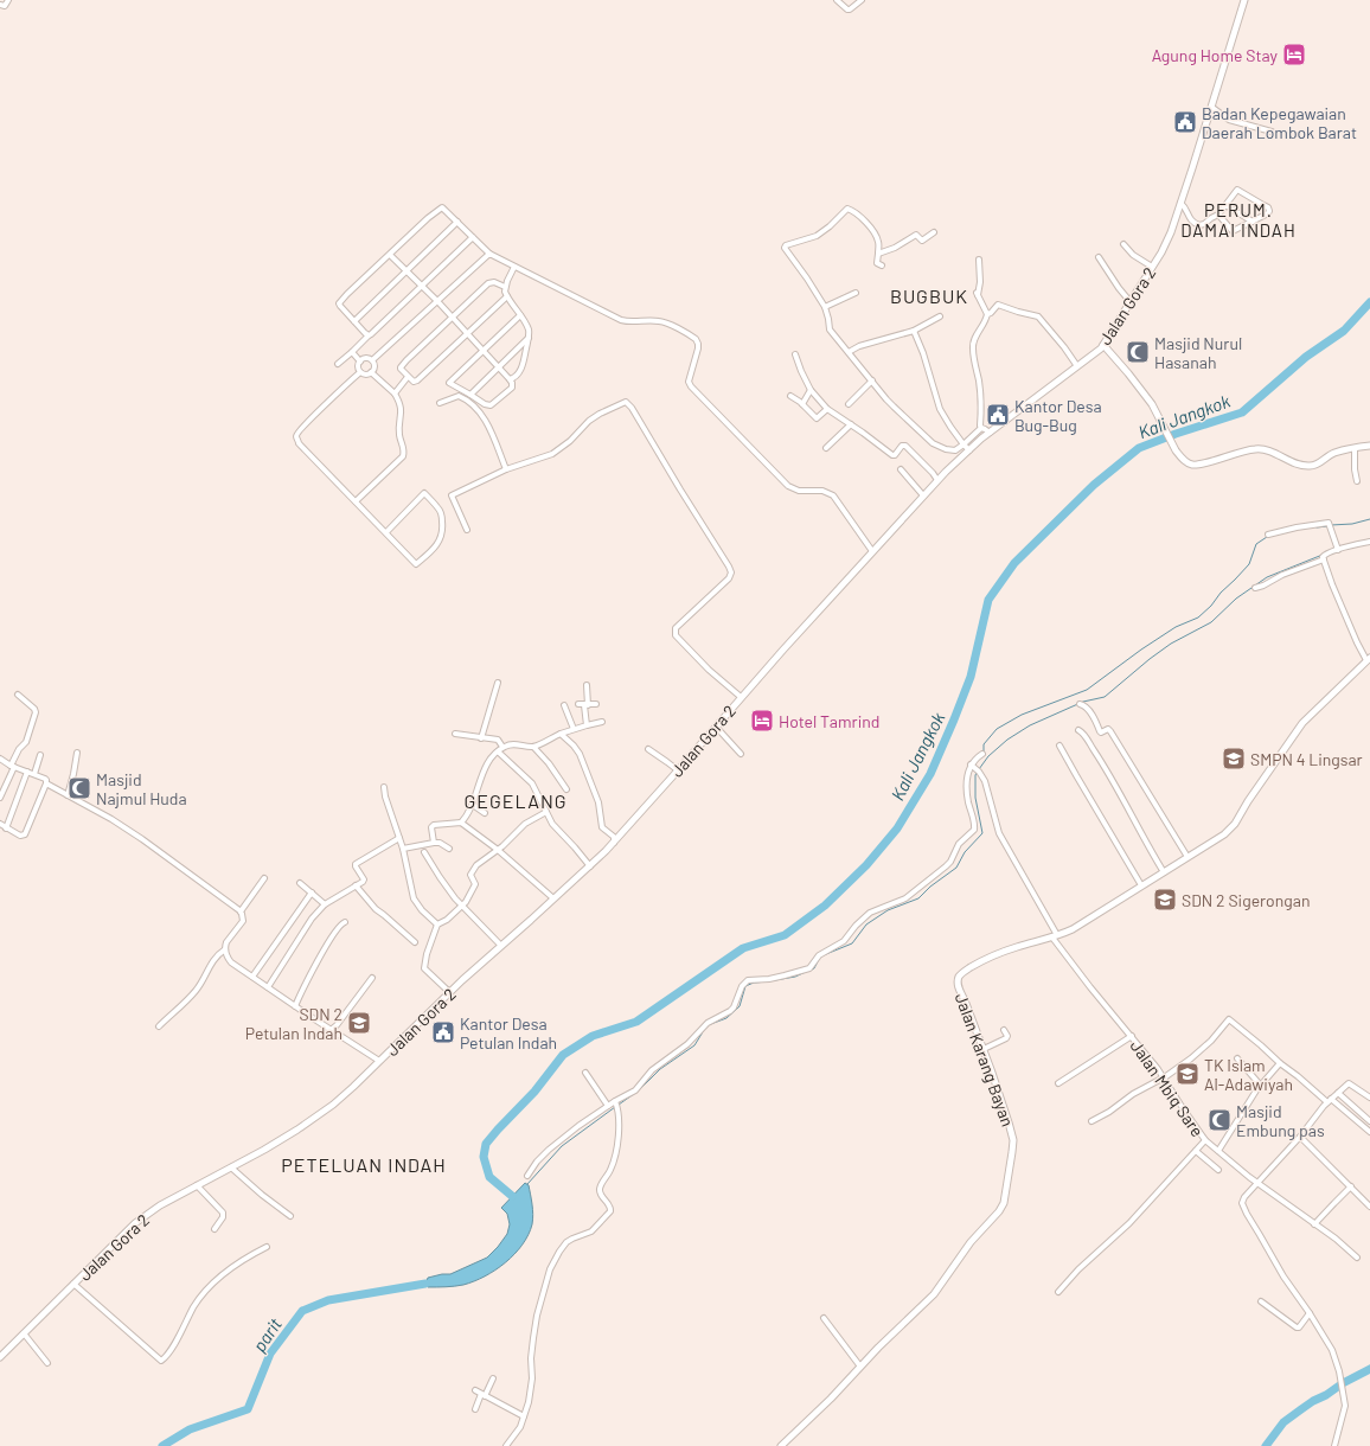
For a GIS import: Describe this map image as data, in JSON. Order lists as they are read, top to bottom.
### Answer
{
  "streets": {
    "street": ["Jalan Gora 2", "Jalan Karang Bayan", "Jalan Mbiq Sare"]
  },
  "crossings": [
    ["Jalan Karang Bayan", "Jalan Mbiq Sare"]
  ],
  "districts": [
    "PERUM. DAMAI INDAH",
    "BUGBUK",
    "GEGELANG",
    "PETELUAN INDAH"
  ],
  "water": ["Kali Jangkok", "parit"],
  "places": {
    "hotel": ["Agung Home Stay", "Hotel Tamrind"],
    "public building": ["Badan Kepegawaian Daerah Lombok Barat", "Kantor Desa Bug-Bug", "Kantor Desa Petulan Indah"],
    "mosque": ["Masjid Nurul Hasanah", "Masjid Najmul Huda", "Masjid Embung pas"],
    "school or university": [
      "SMPN 4 Lingsar",
      "SDN 2 Sigerongan",
      "SDN 2 Petulan Indah",
      "TK Islam Al-Adawiyah"
    ]
  }
}
